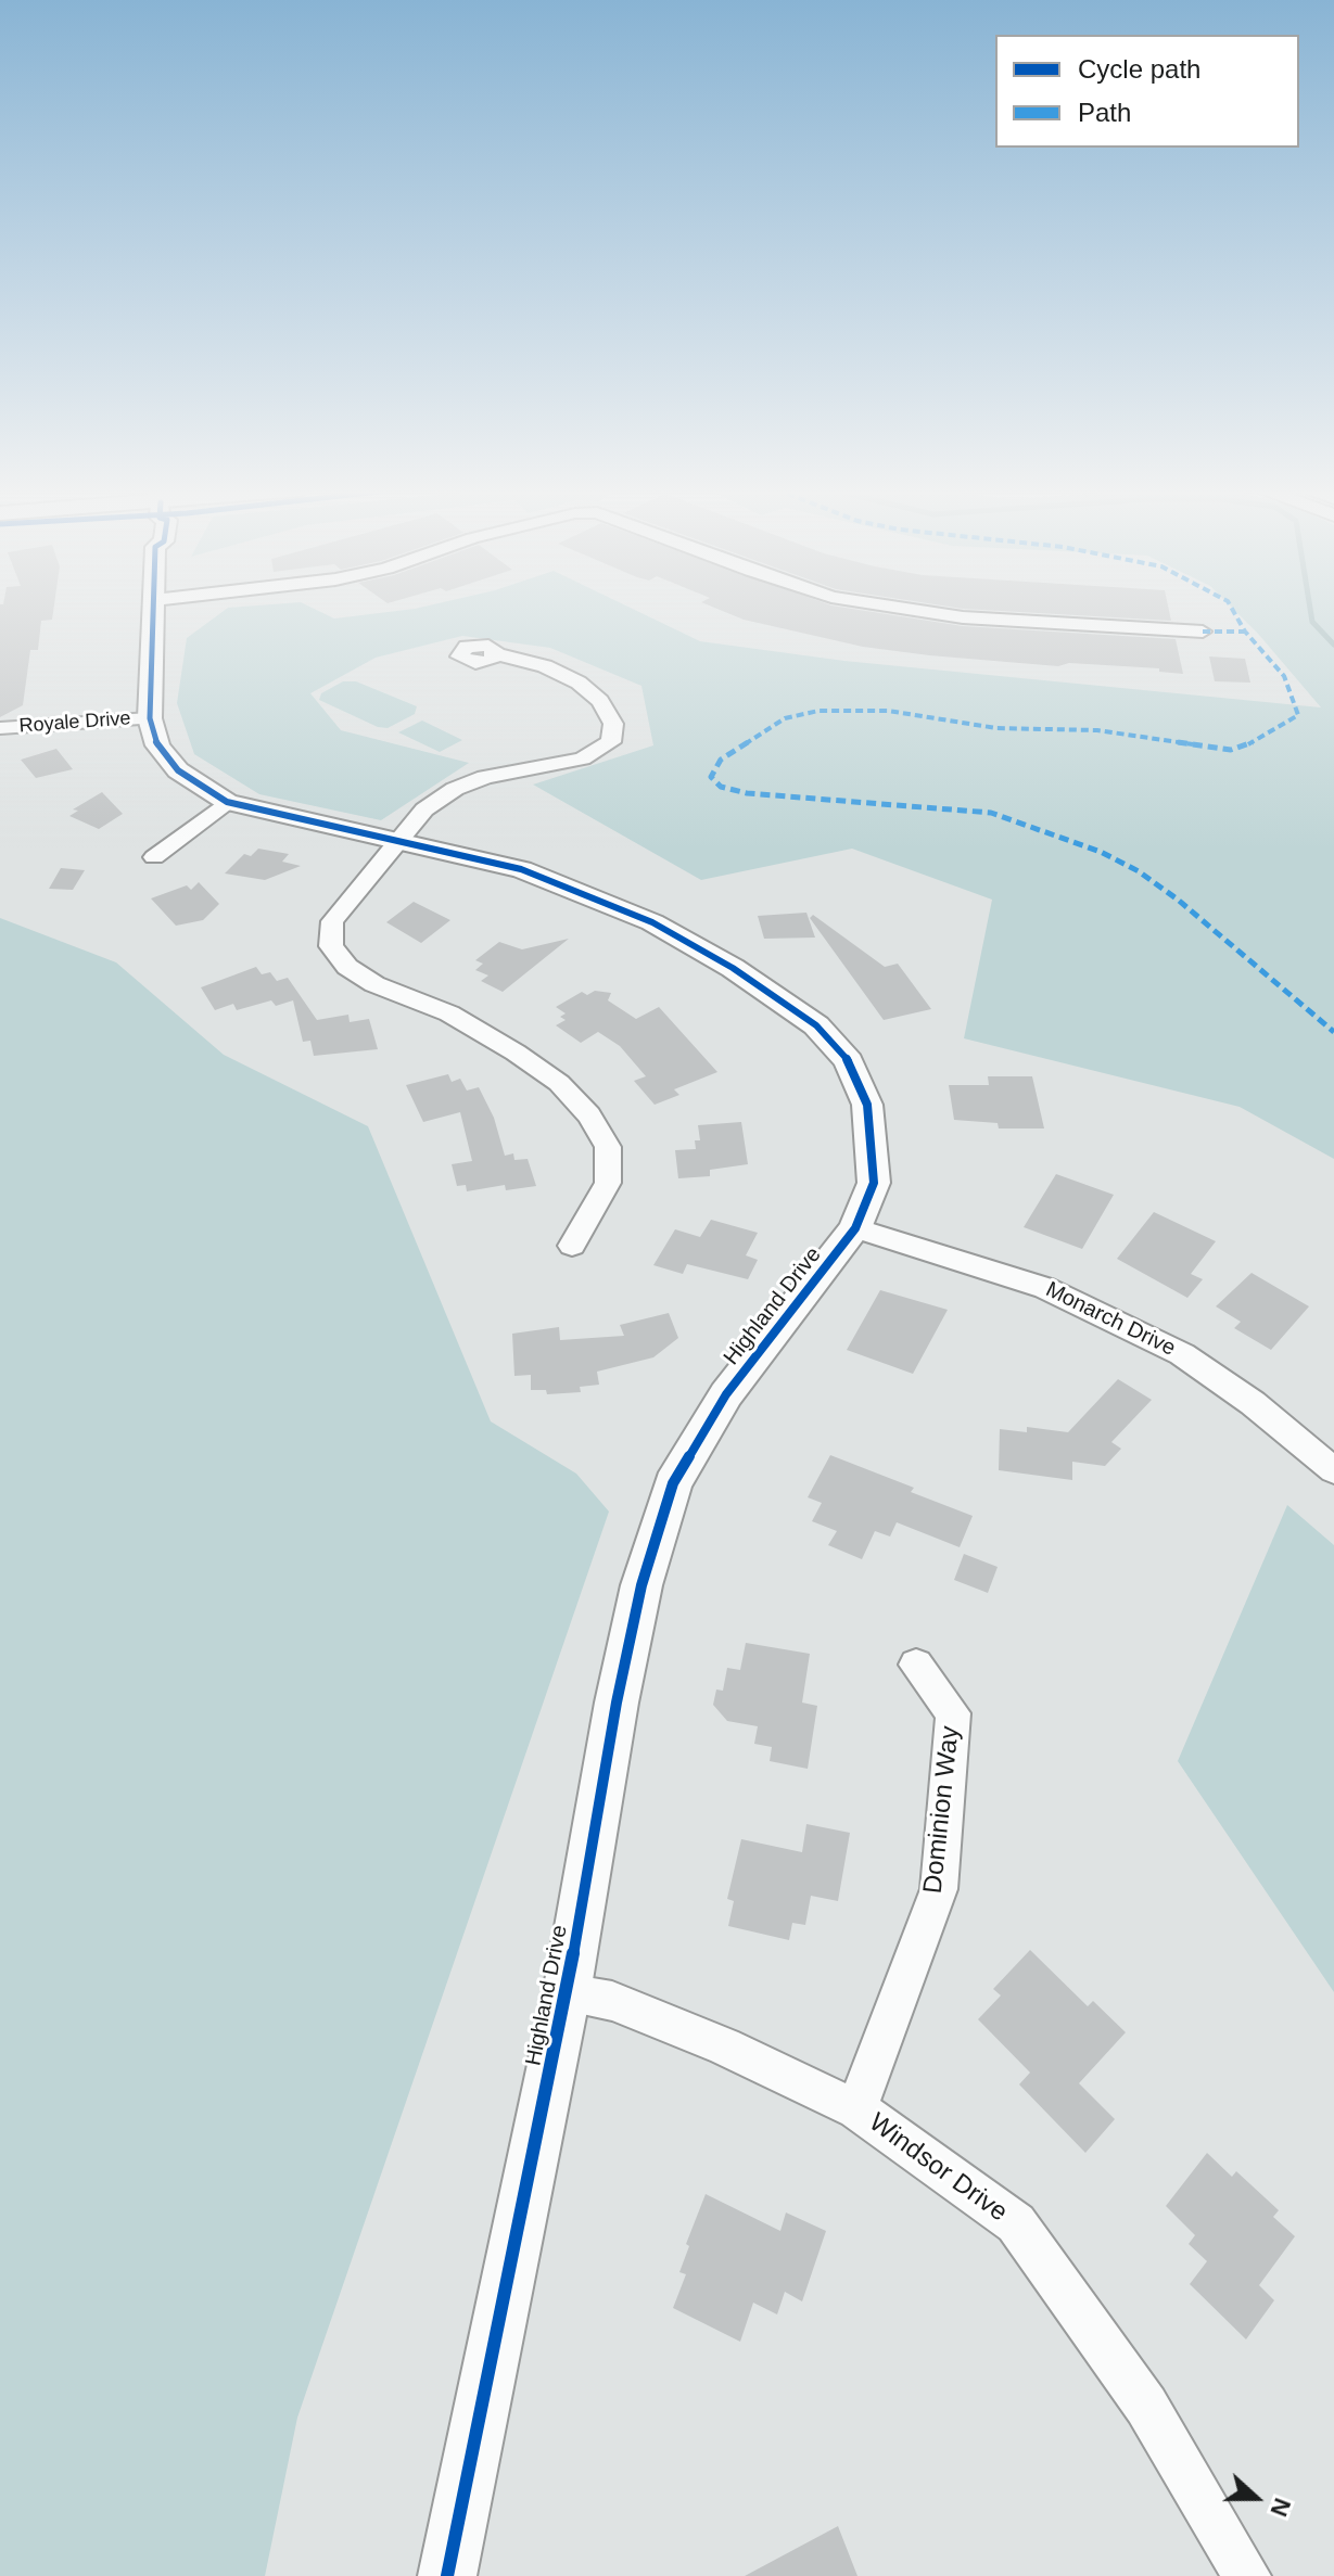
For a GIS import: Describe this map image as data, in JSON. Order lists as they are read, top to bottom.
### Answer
{
  "streets": {
    "street": [
      "Royale Drive",
      "Highland Drive",
      "Monarch Drive",
      "Dominion Way",
      "Windsor Drive"
    ]
  },
  "crossings": [
    ["Royale Drive", "Highland Drive"],
    ["Highland Drive", "Monarch Drive"],
    ["Highland Drive", "Windsor Drive"],
    ["Dominion Way", "Windsor Drive"]
  ],
  "legend": ["Cycle path", "Path"],
  "north": "right"
}
